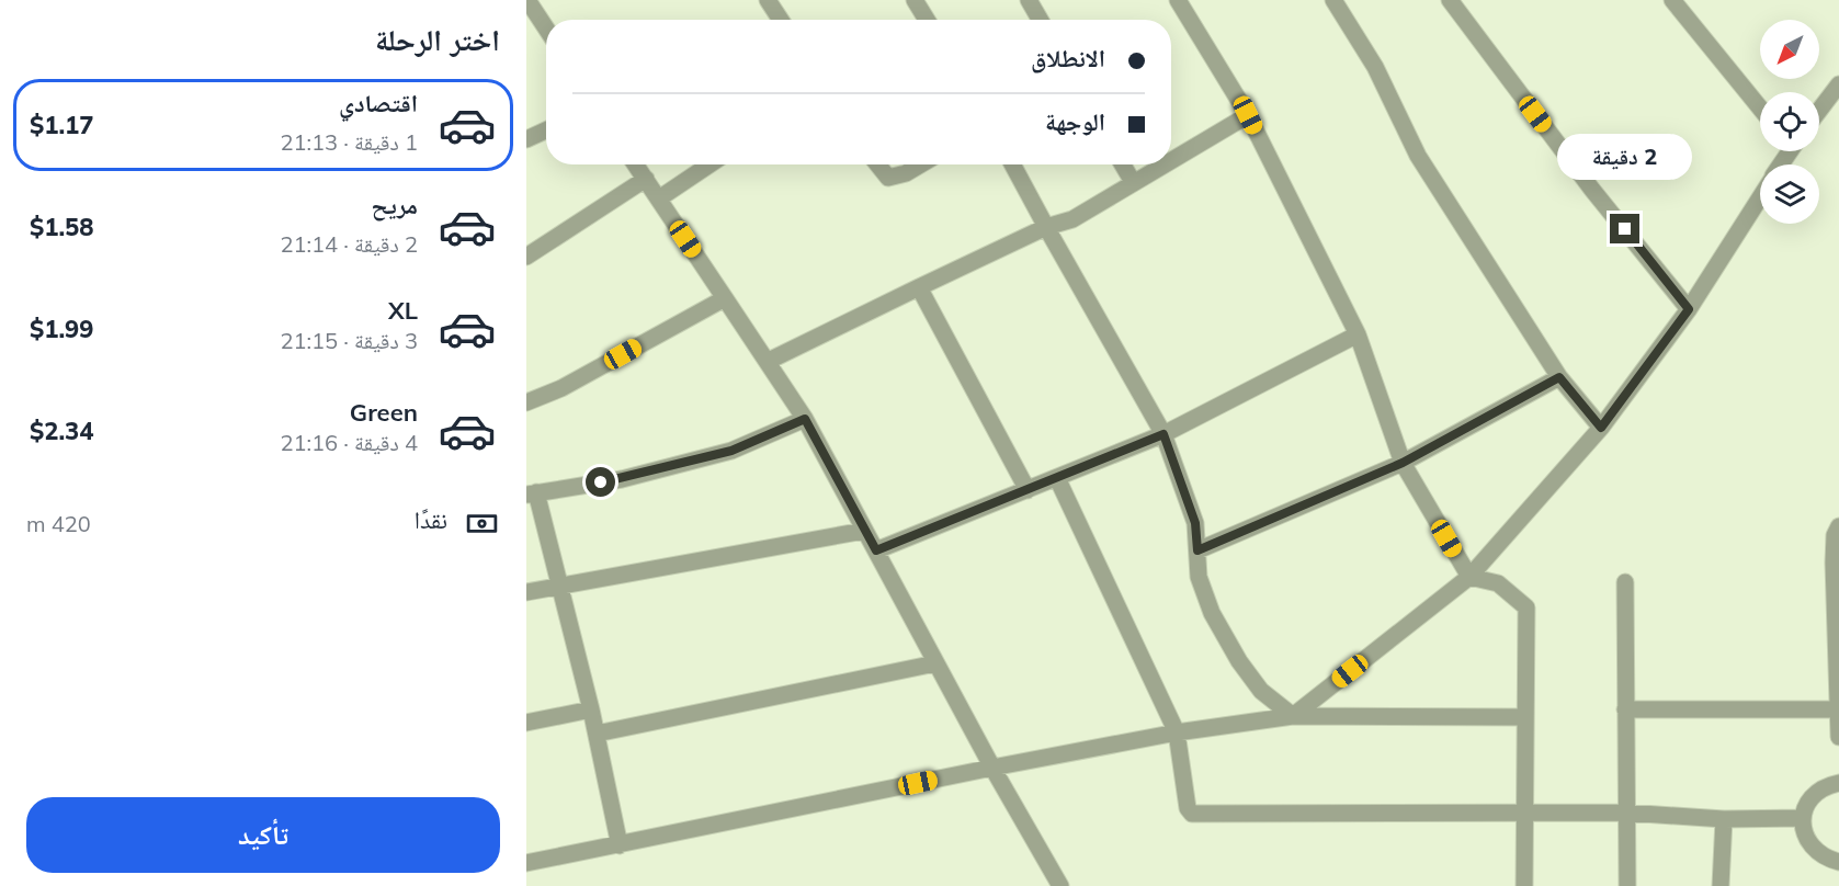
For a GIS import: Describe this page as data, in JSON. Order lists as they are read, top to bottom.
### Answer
{
  "north": "bottom left",
  "page": {
    "heading": "اختر الرحلة",
    "banner": ["الانطلاق", "الوجهة"],
    "list": [
      {
        "name": "اقتصادي",
        "note": "1 دقيقة · 21:13",
        "value": "$1.17"
      },
      {
        "name": "مريح",
        "note": "2 دقيقة · 21:14",
        "value": "$1.58"
      },
      {
        "name": "XL",
        "note": "3 دقيقة · 21:15",
        "value": "$1.99"
      },
      {
        "name": "Green",
        "note": "4 دقيقة · 21:16",
        "value": "$2.34"
      }
    ],
    "bubble": "2 دقيقة",
    "pay": ["نقدًا", "420 m"],
    "buttons": "تأكيد"
  }
}
